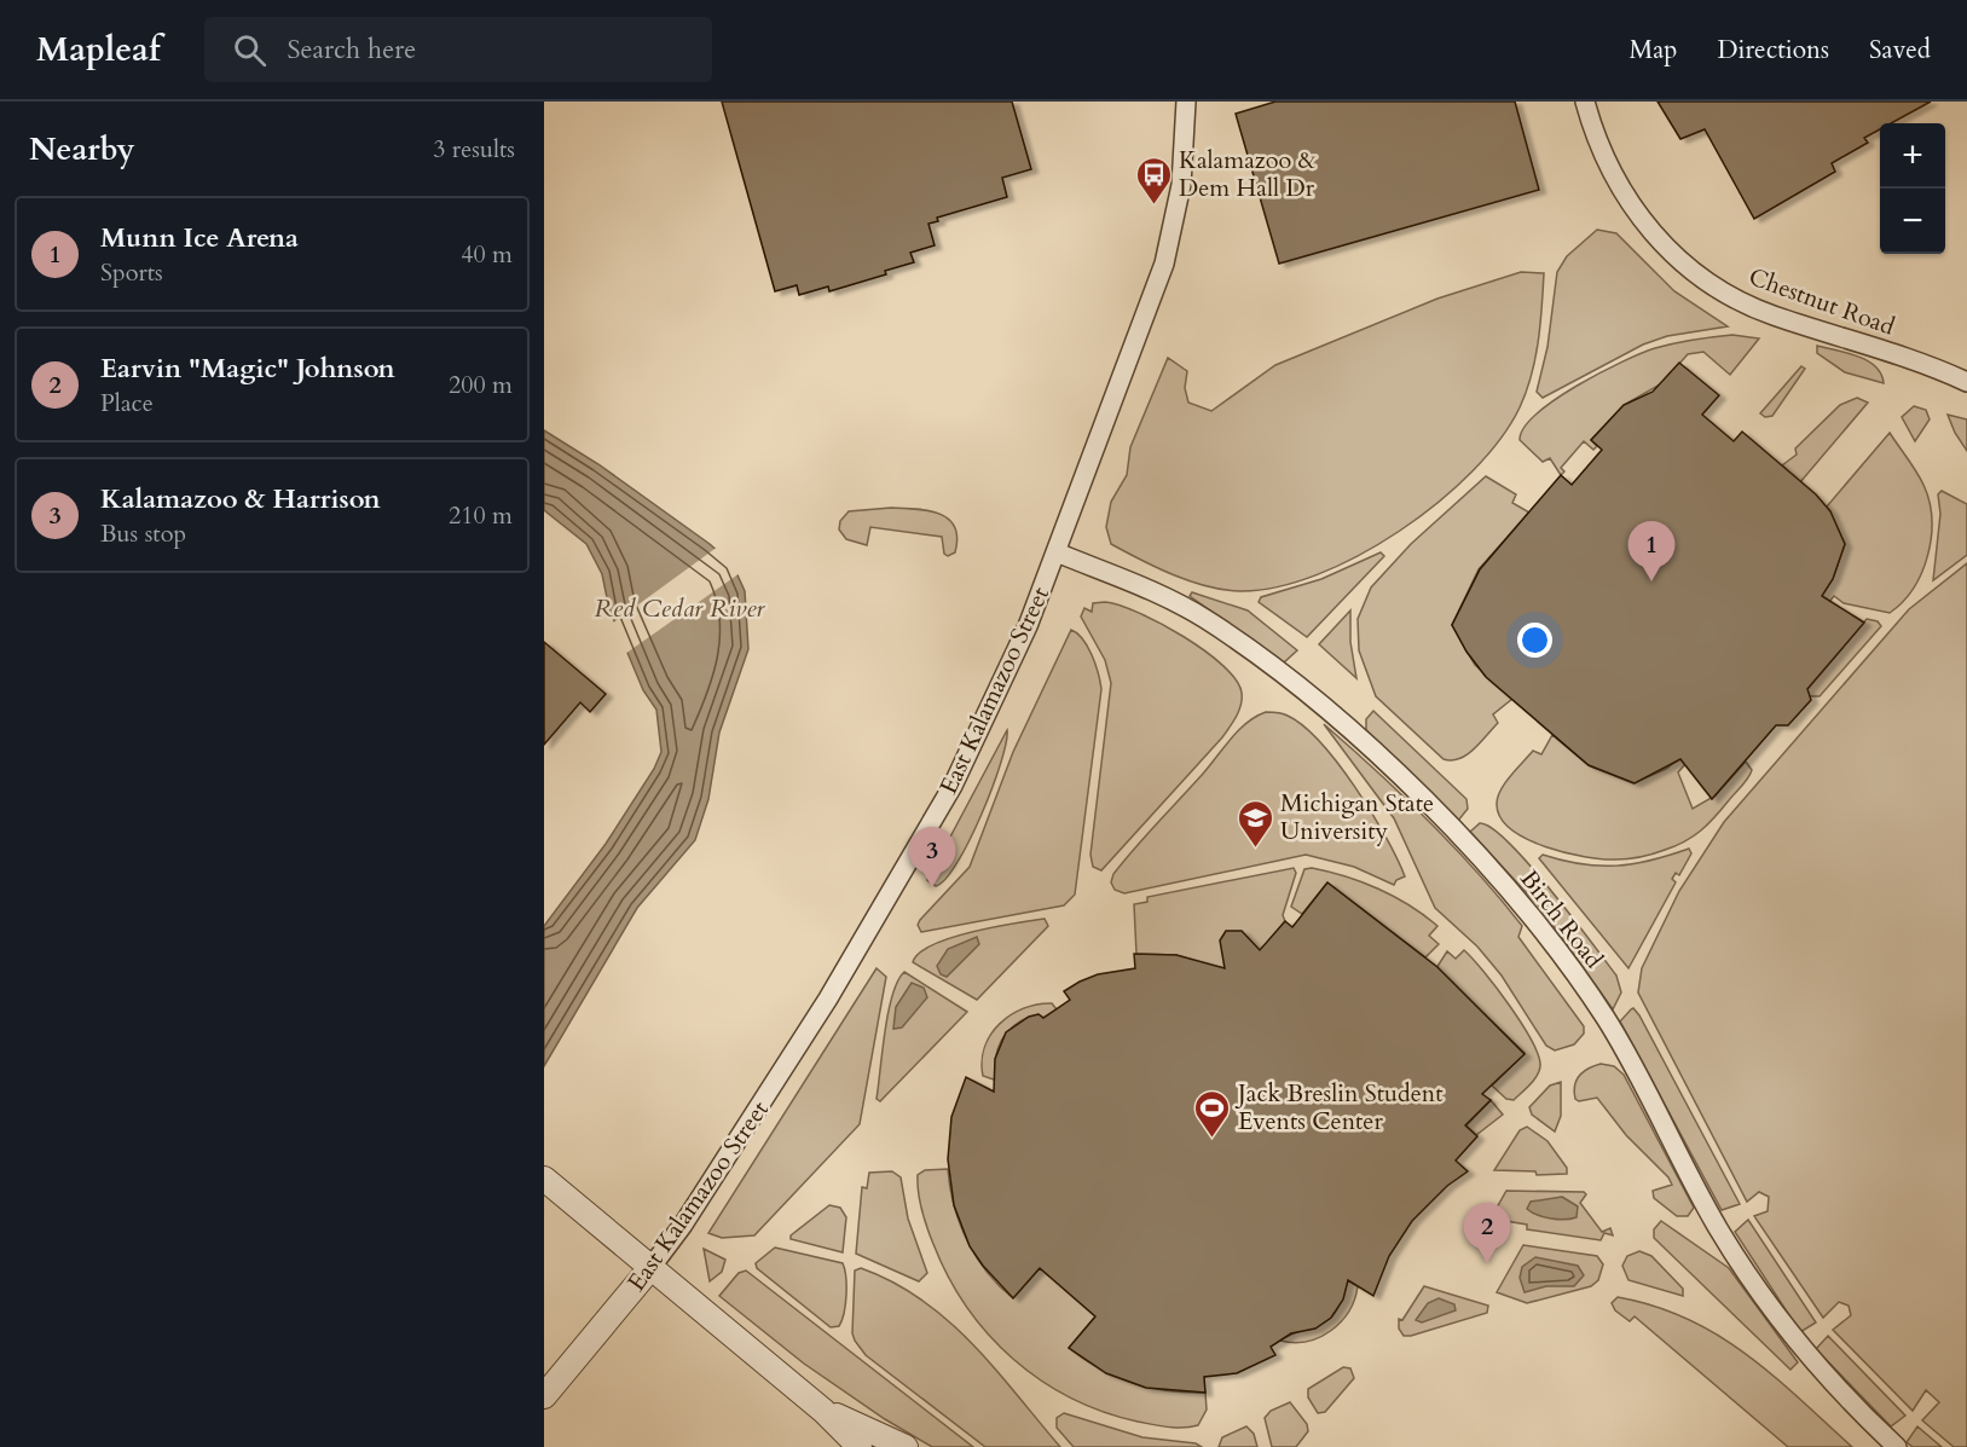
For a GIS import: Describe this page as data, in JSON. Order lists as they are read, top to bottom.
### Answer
{
  "streets": {
    "street": ["Chestnut Road", "East Kalamazoo Street", "Birch Road"]
  },
  "crossings": [
    ["East Kalamazoo Street", "Birch Road"]
  ],
  "water": ["Red Cedar River"],
  "places": {
    "bus stop": ["Kalamazoo & Dem Hall Dr"],
    "school or university": ["Michigan State University"],
    "sports": ["Jack Breslin Student Events Center"]
  },
  "page": {
    "header": "Mapleaf",
    "search": "Search here",
    "nav": ["Map", "Directions", "Saved"],
    "heading": ["Nearby", "3 results"],
    "map_buttons": ["+", "−"],
    "list": [
      {
        "mark": "1",
        "name": "Munn Ice Arena",
        "note": "Sports",
        "value": "40 m"
      },
      {
        "mark": "2",
        "name": "Earvin \"Magic\" Johnson",
        "note": "Place",
        "value": "200 m"
      },
      {
        "mark": "3",
        "name": "Kalamazoo & Harrison",
        "note": "Bus stop",
        "value": "210 m"
      }
    ],
    "pins": ["1", "3", "2"]
  }
}
